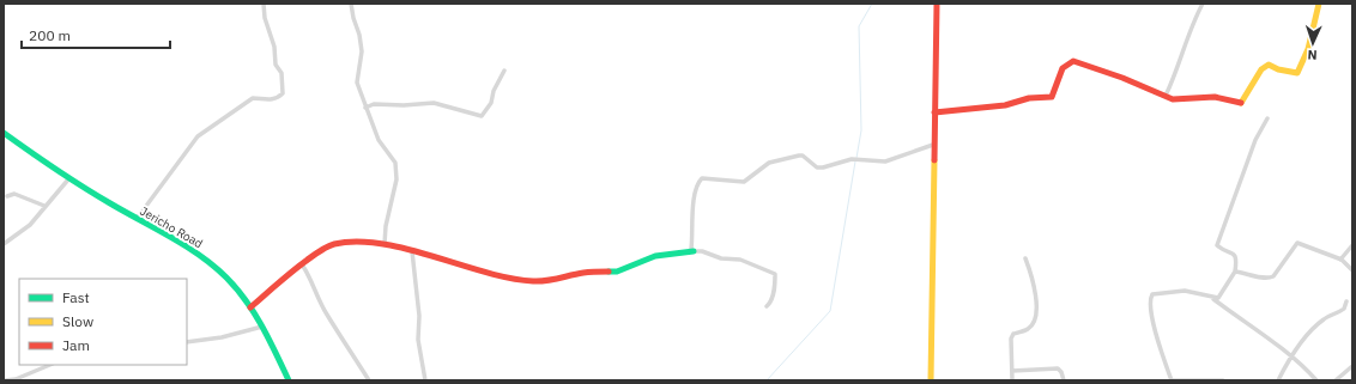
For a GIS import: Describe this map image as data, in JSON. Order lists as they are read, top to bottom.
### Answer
{
  "streets": {
    "street": ["Jericho Road"]
  },
  "legend": ["Fast", "Slow", "Jam"],
  "scale_bar": "200 m",
  "north": "bottom"
}
